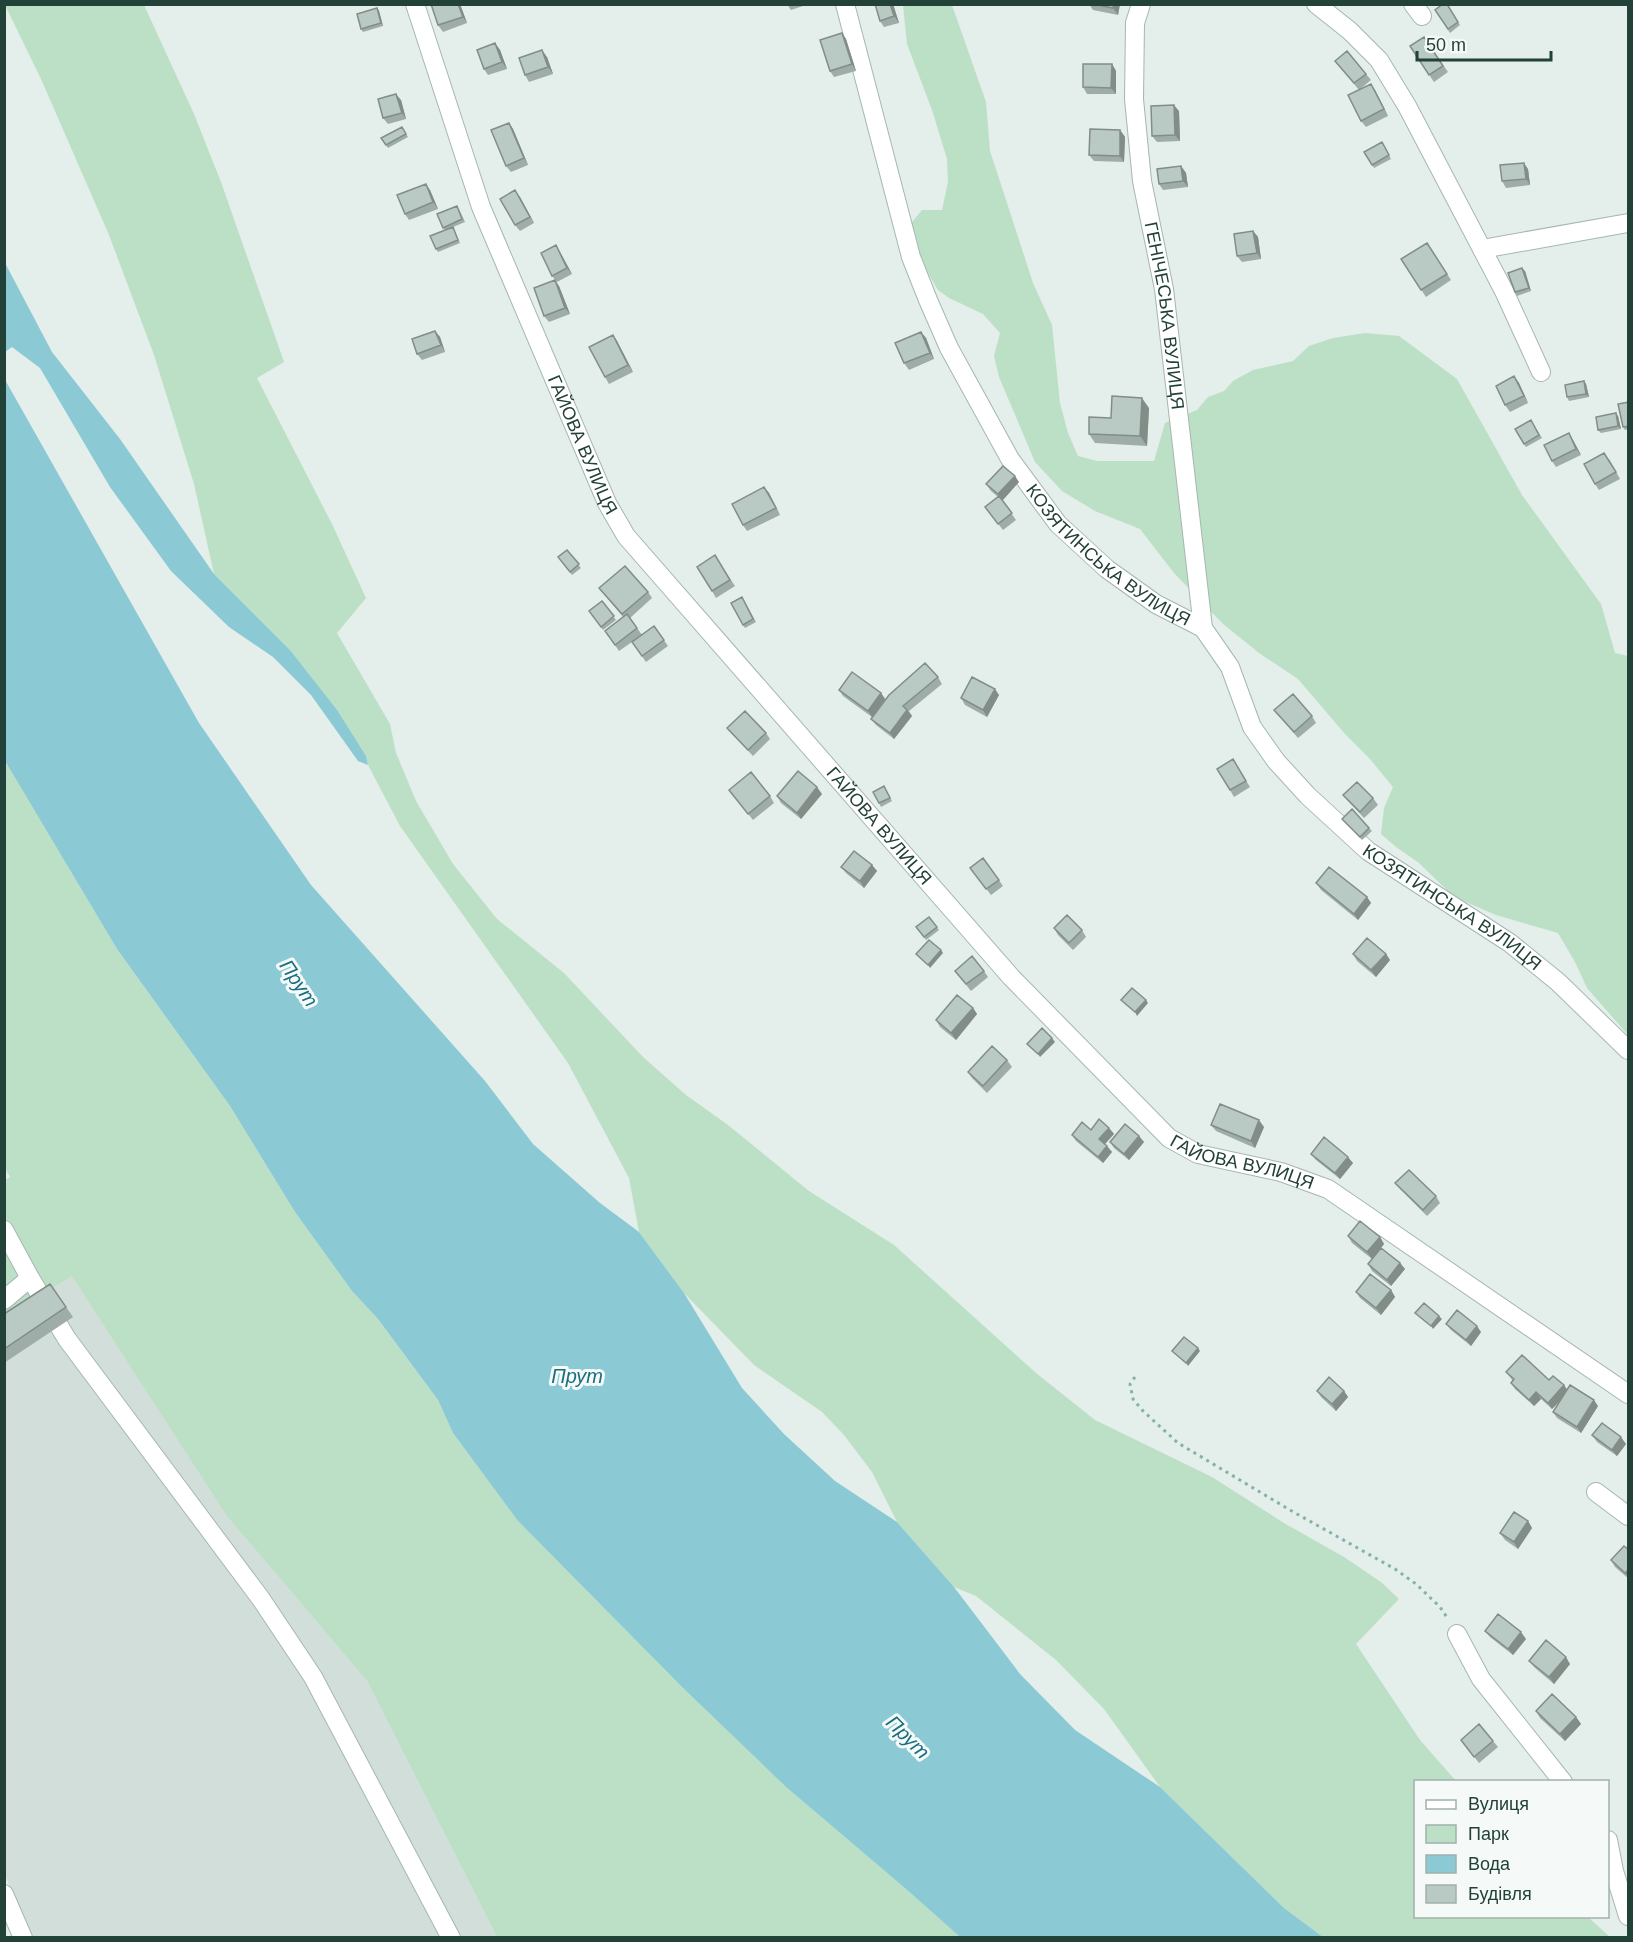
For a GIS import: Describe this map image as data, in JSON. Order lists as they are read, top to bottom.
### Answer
{
  "streets": {
    "street": ["ГЕНІЧЕСЬКА ВУЛИЦЯ", "ГАЙОВА ВУЛИЦЯ", "КОЗЯТИНСЬКА ВУЛИЦЯ"]
  },
  "crossings": [
    ["ГЕНІЧЕСЬКА ВУЛИЦЯ", "КОЗЯТИНСЬКА ВУЛИЦЯ"]
  ],
  "water": ["Прут"],
  "legend": [
    "Вулиця",
    "Парк",
    "Вода",
    "Будівля"
  ],
  "scale_bar": "50 m"
}
